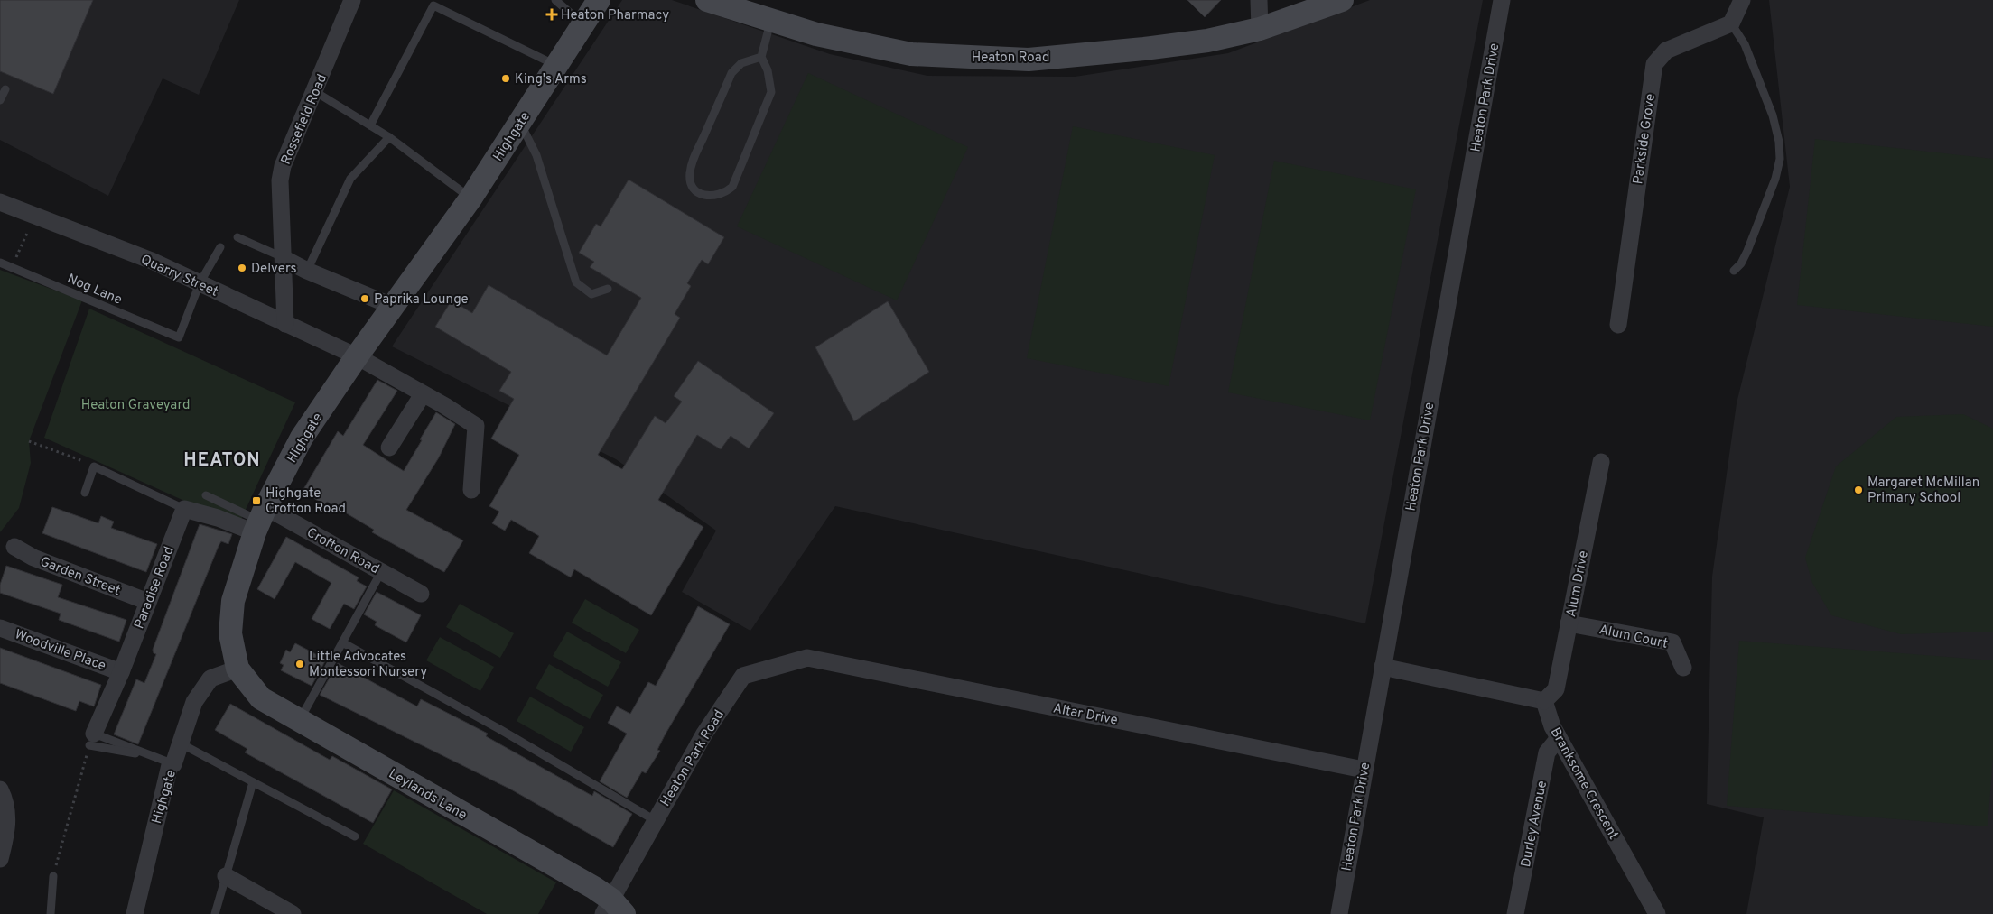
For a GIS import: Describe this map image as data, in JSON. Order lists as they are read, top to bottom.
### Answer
{
  "streets": {
    "street": [
      "Heaton Road",
      "Heaton Park Drive",
      "Rossefield Road",
      "Highgate",
      "Parkside Grove",
      "Quarry Street",
      "Crofton Road",
      "Garden Street",
      "Alum Drive",
      "Paradise Road",
      "Alum Court",
      "Woodville Place",
      "Altar Drive",
      "Heaton Park Road",
      "Branksome Crescent",
      "Leylands Lane",
      "Durley Avenue"
    ],
    "lane": ["Nog Lane"]
  },
  "crossings": [
    ["Heaton Park Drive", "Altar Drive"],
    ["Rossefield Road", "Quarry Street"],
    ["Highgate", "Quarry Street"],
    ["Highgate", "Crofton Road"],
    ["Highgate", "Leylands Lane"],
    ["Quarry Street", "Nog Lane"],
    ["Garden Street", "Paradise Road"],
    ["Alum Drive", "Alum Court"],
    ["Alum Drive", "Branksome Crescent"],
    ["Paradise Road", "Woodville Place"],
    ["Altar Drive", "Heaton Park Road"],
    ["Heaton Park Road", "Leylands Lane"],
    ["Branksome Crescent", "Durley Avenue"]
  ],
  "districts": ["HEATON"],
  "parks": ["Heaton Graveyard"],
  "places": {
    "health": ["Heaton Pharmacy"],
    "other": [
      "King's Arms",
      "Delvers",
      "Paprika Lounge",
      "Margaret McMillan Primary School",
      "Little Advocates Montessori Nursery"
    ],
    "transit": ["Highgate Crofton Road"]
  }
}
